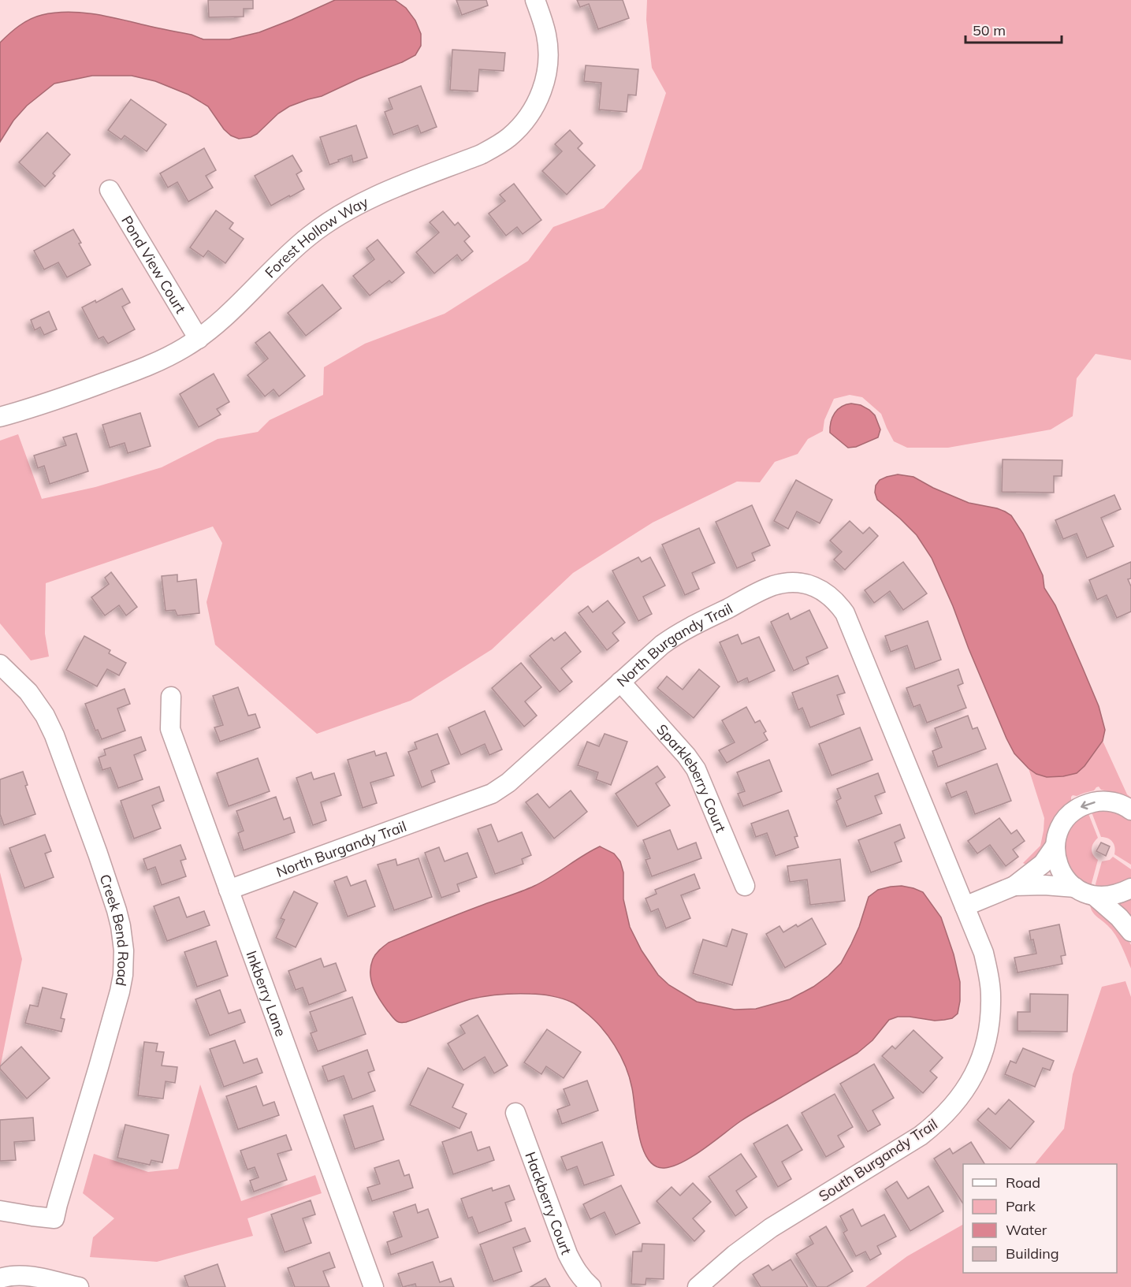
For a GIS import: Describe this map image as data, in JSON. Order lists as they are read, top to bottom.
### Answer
{
  "streets": {
    "street": [
      "Forest Hollow Way",
      "Pond View Court",
      "North Burgandy Trail",
      "Sparkleberry Court",
      "Creek Bend Road",
      "Inkberry Lane",
      "South Burgandy Trail",
      "Hackberry Court"
    ]
  },
  "crossings": [
    ["Forest Hollow Way", "Pond View Court"],
    ["North Burgandy Trail", "Sparkleberry Court"],
    ["North Burgandy Trail", "Inkberry Lane"],
    ["North Burgandy Trail", "South Burgandy Trail"]
  ],
  "legend": [
    "Road",
    "Park",
    "Water",
    "Building"
  ],
  "scale_bar": "50 m"
}
